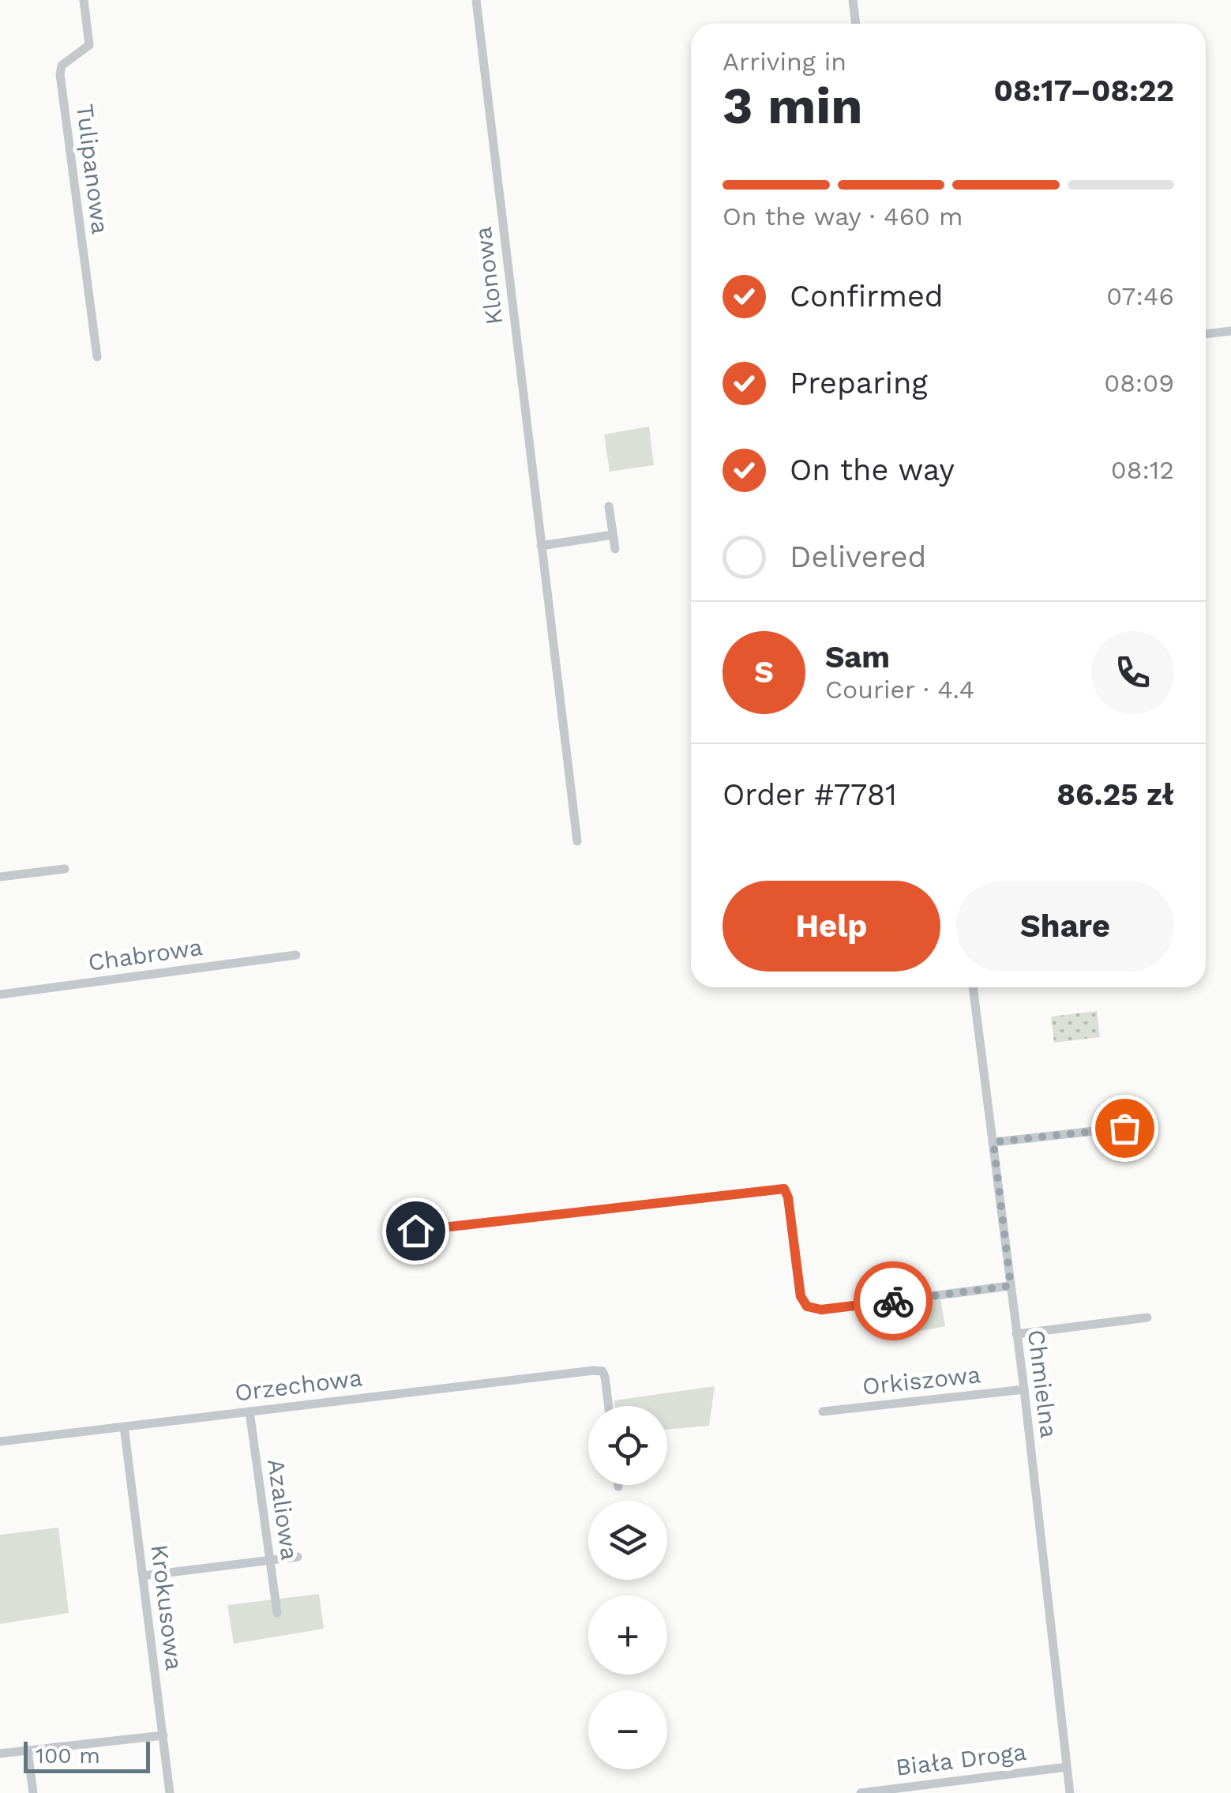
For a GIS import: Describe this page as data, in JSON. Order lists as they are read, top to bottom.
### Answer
{
  "streets": {
    "street": [
      "Tulipanowa",
      "Klonowa",
      "Chabrowa",
      "Orkiszowa",
      "Chmielna",
      "Orzechowa",
      "Azaliowa",
      "Krokusowa",
      "Biała Droga"
    ]
  },
  "crossings": [
    ["Orkiszowa", "Chmielna"],
    ["Chmielna", "Biała Droga"],
    ["Orzechowa", "Azaliowa"],
    ["Orzechowa", "Krokusowa"]
  ],
  "scale_bar": "100 m",
  "page": {
    "heading": ["3 min", "Arriving in", "08:17–08:22"],
    "panel": [
      "Sam",
      "Courier · 4.4",
      "Order #7781",
      "86.25 zł"
    ],
    "bar": "On the way · 460 m",
    "list": [
      ["Confirmed", "07:46"],
      ["Preparing", "08:09"],
      ["On the way", "08:12"],
      "Delivered"
    ],
    "round": "S",
    "buttons": ["Help", "Share"],
    "map_buttons": ["+", "−"],
    "scale": "100 m"
  }
}
